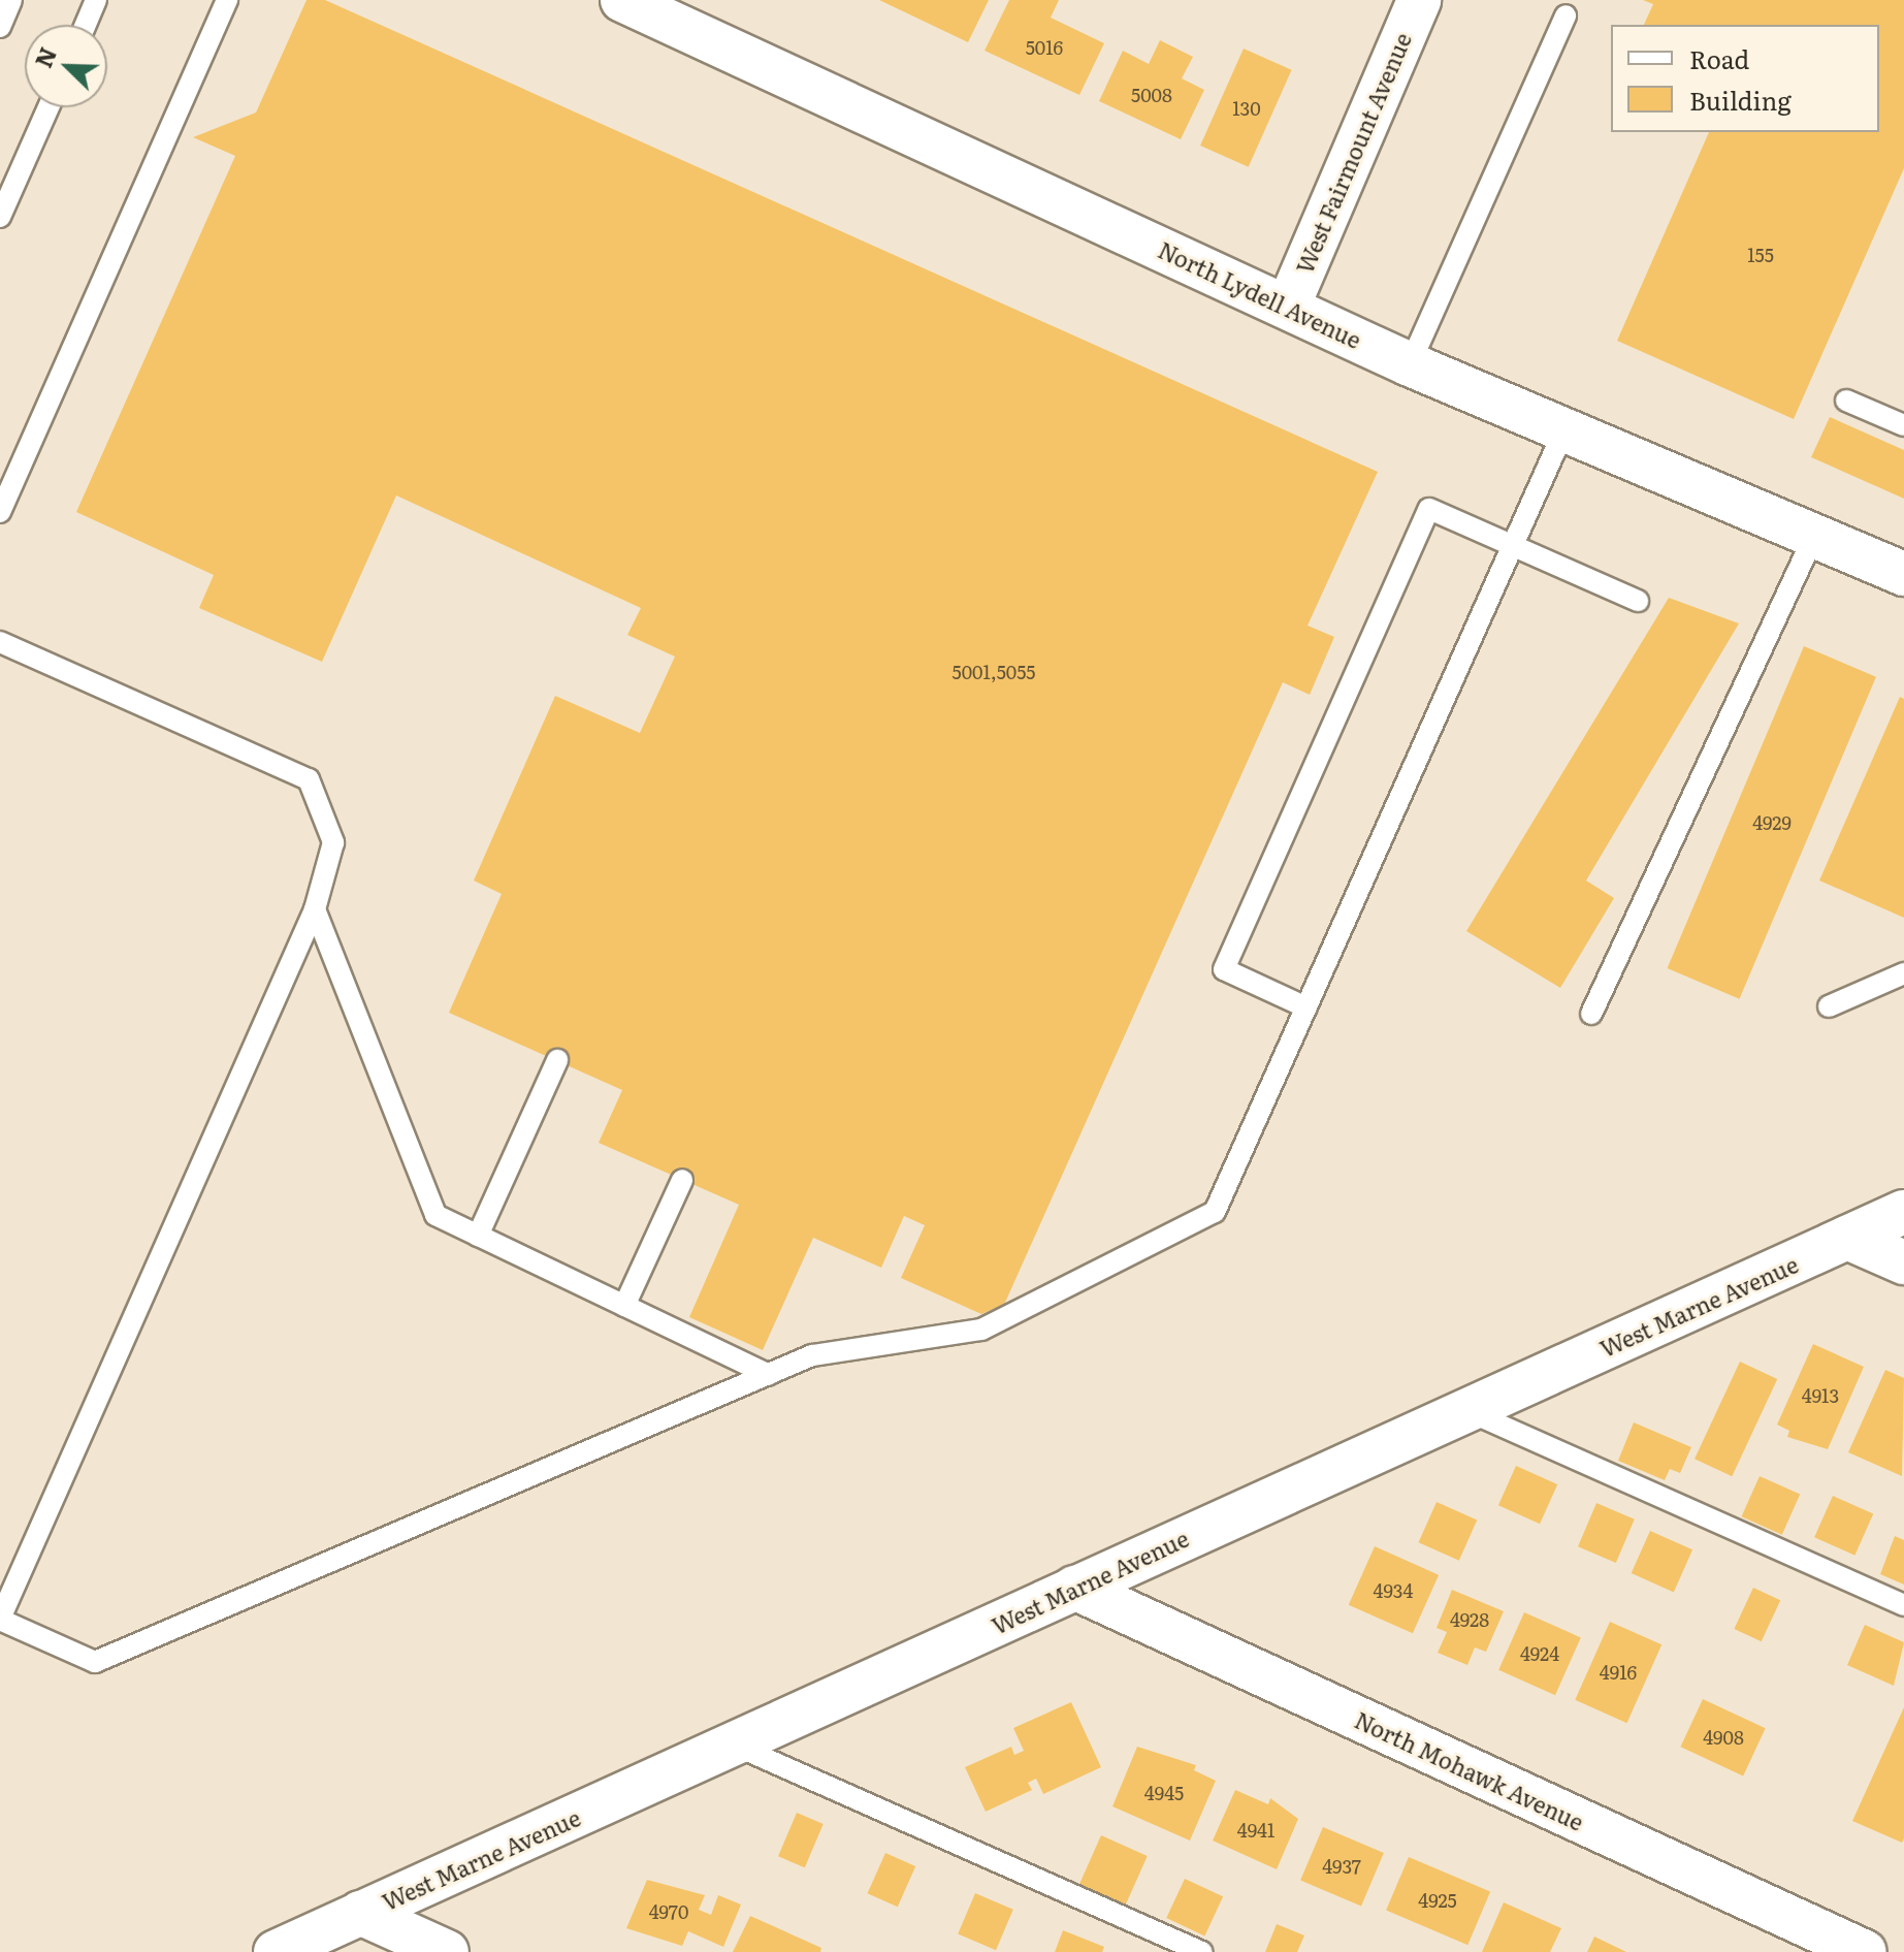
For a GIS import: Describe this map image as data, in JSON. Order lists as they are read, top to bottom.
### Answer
{
  "streets": {
    "street": [
      "West Fairmount Avenue",
      "North Lydell Avenue",
      "West Marne Avenue",
      "North Mohawk Avenue"
    ]
  },
  "crossings": [
    ["West Fairmount Avenue", "North Lydell Avenue"],
    ["West Marne Avenue", "North Mohawk Avenue"]
  ],
  "house_numbers": [
    "5016",
    "5008",
    "130",
    "155",
    "5001,5055",
    "4929",
    "4913",
    "4934",
    "4928",
    "4924",
    "4916",
    "4908",
    "4945",
    "4941",
    "4937",
    "4925",
    "4970"
  ],
  "legend": ["Road", "Building"],
  "north": "top left"
}
